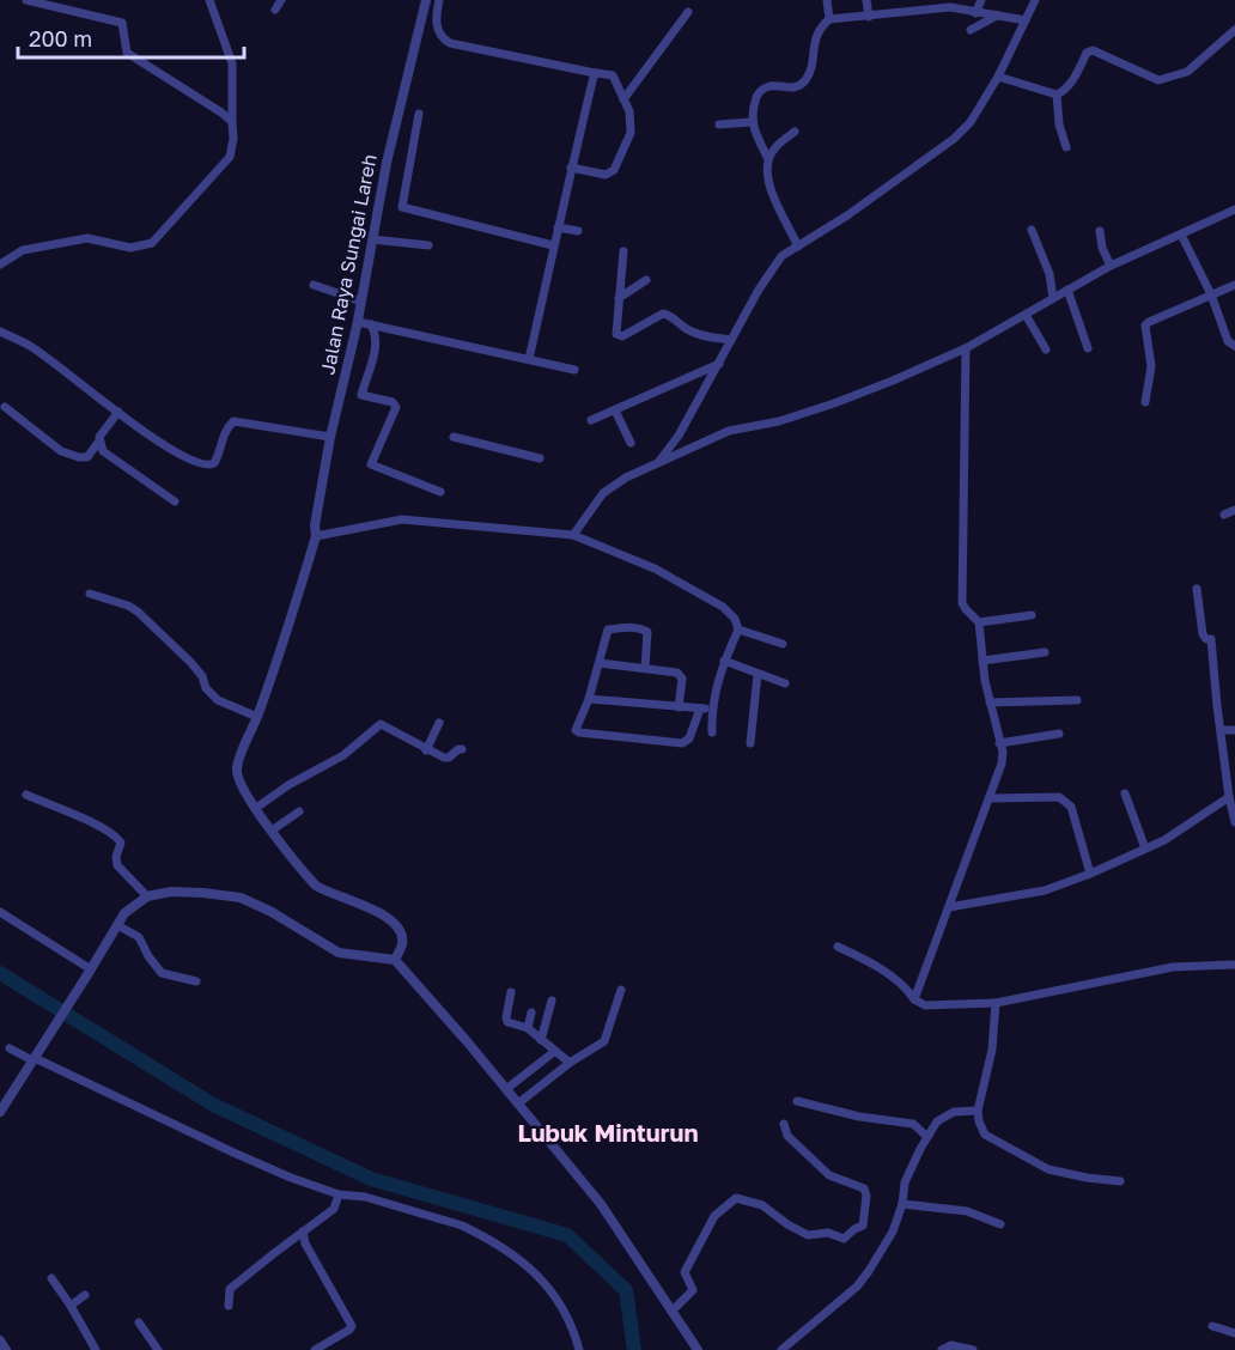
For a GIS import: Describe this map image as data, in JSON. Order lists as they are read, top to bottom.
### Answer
{
  "streets": {
    "street": ["Jalan Raya Sungai Lareh"]
  },
  "districts": ["Lubuk Minturun"],
  "scale_bar": "200 m"
}
